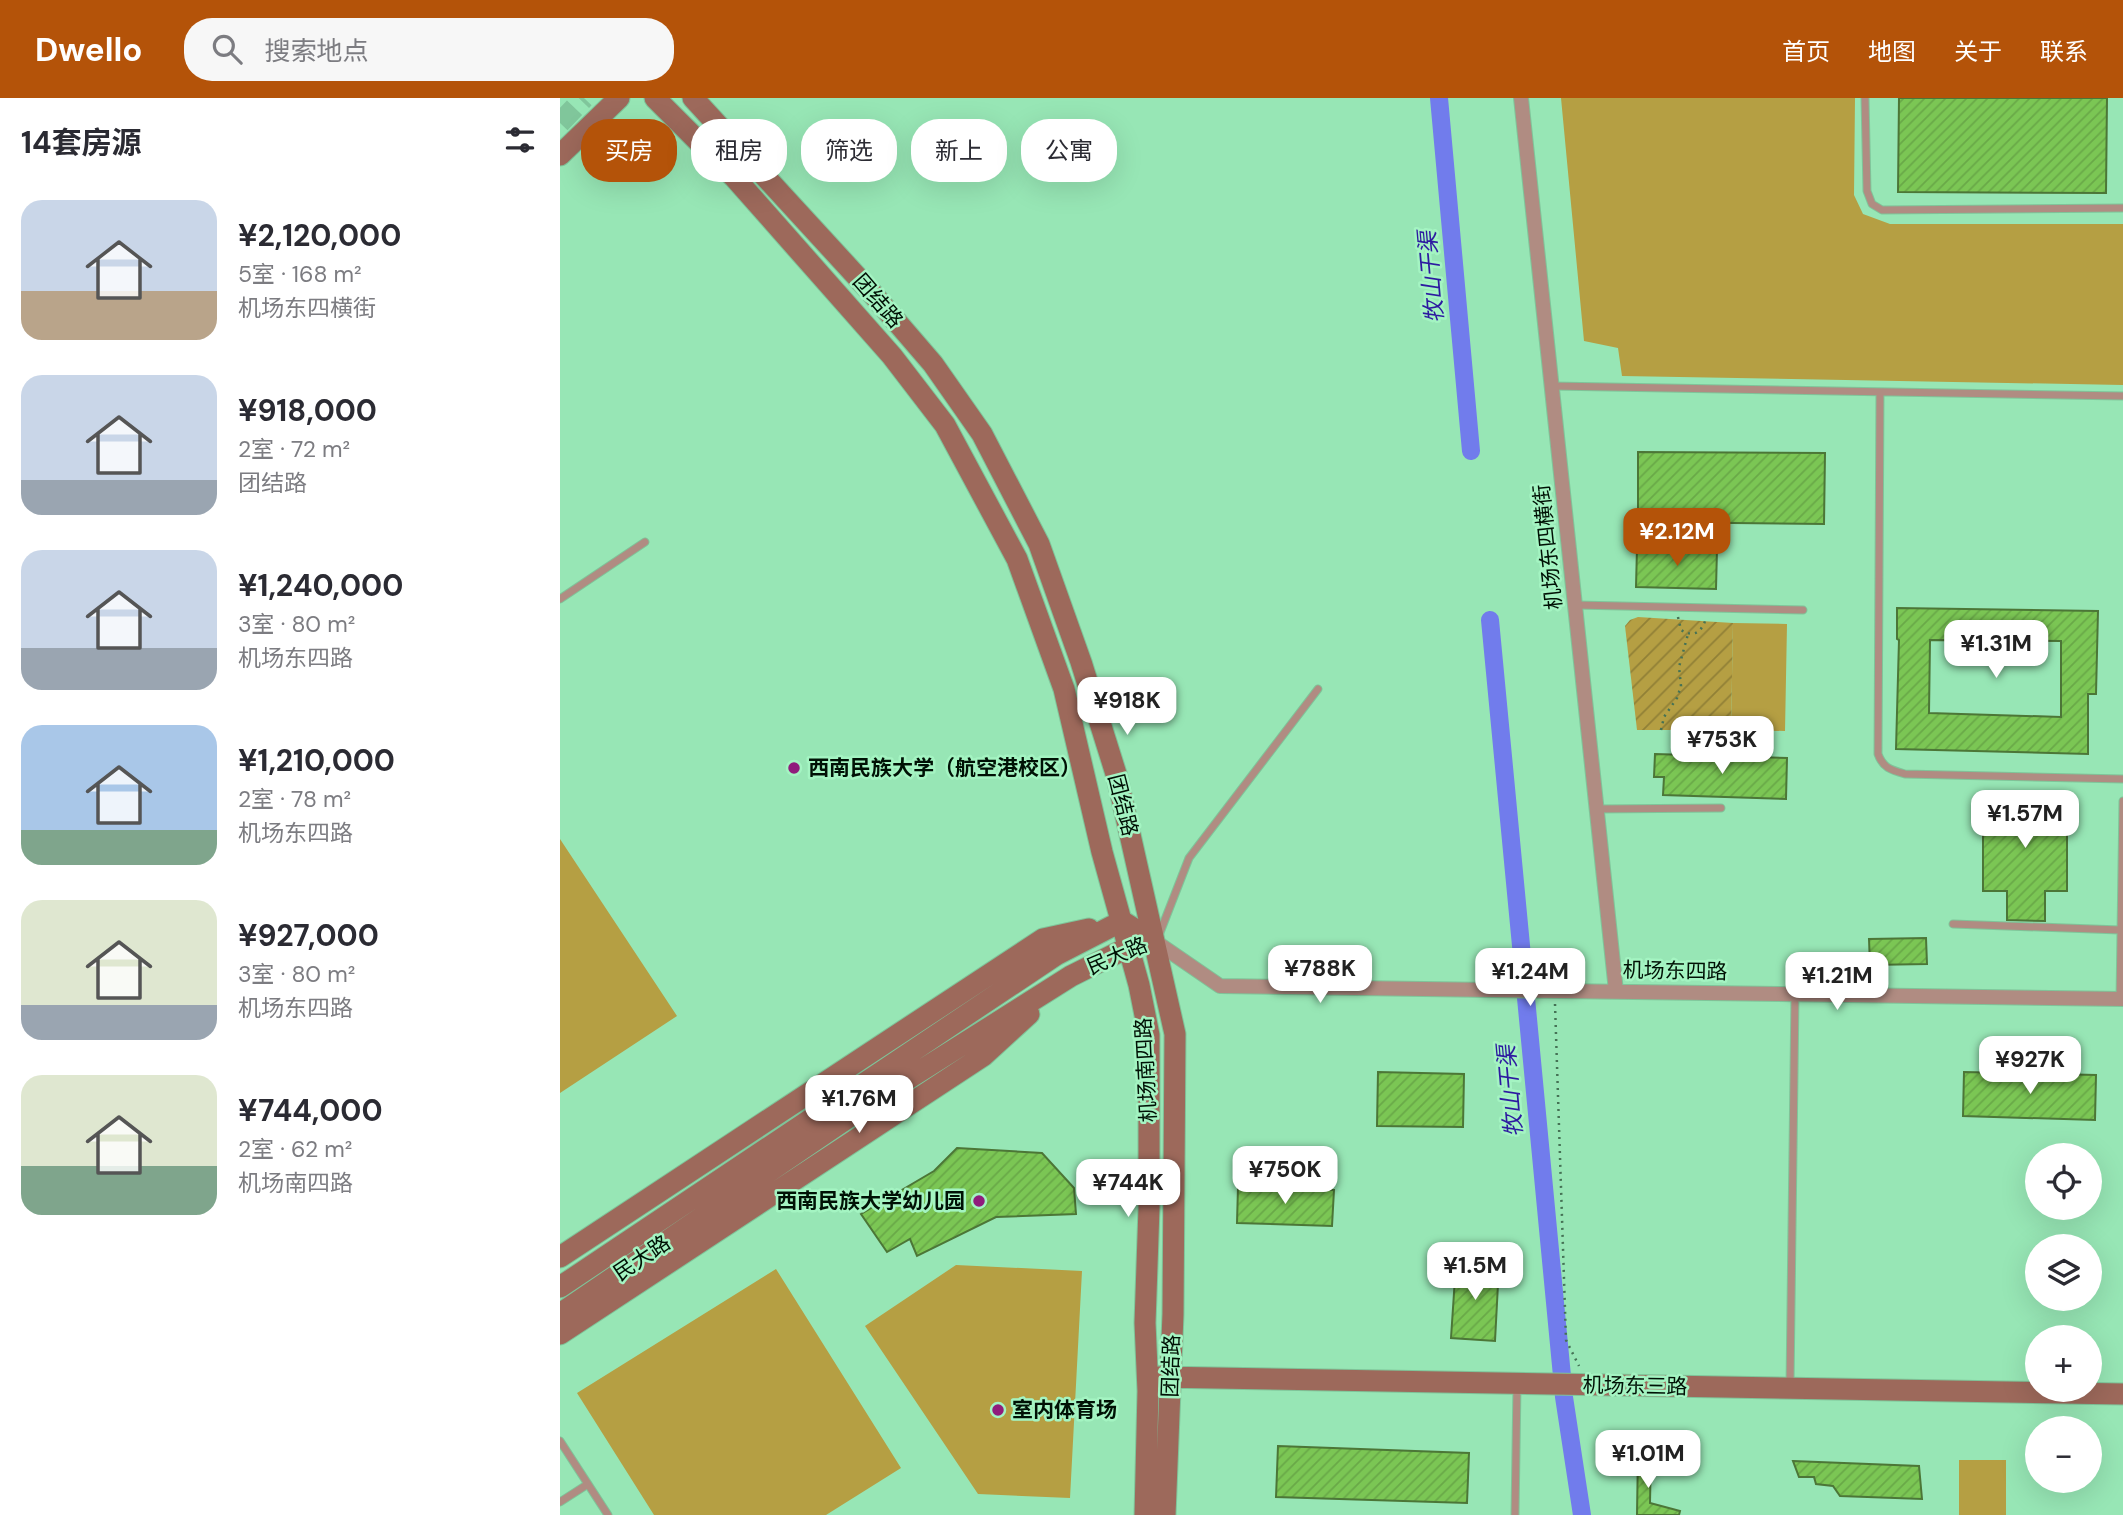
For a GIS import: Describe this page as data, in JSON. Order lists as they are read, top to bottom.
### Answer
{
  "streets": {
    "main road": [
      "团结路",
      "民大路",
      "机场南四路",
      "机场东三路"
    ],
    "street": ["机场东四横街", "机场东四路"]
  },
  "crossings": [
    ["团结路", "民大路"],
    ["团结路", "机场东四路"],
    ["团结路", "机场南四路"],
    ["团结路", "机场东三路"],
    ["机场东四横街", "机场东四路"],
    ["民大路", "机场东四路"],
    ["民大路", "机场南四路"],
    ["机场南四路", "机场东三路"]
  ],
  "water": ["牧山干渠"],
  "places": ["西南民族大学（航空港校区）", "西南民族大学幼儿园", "室内体育场"],
  "page": {
    "header": "Dwello",
    "search": "搜索地点",
    "nav": [
      "首页",
      "地图",
      "关于",
      "联系"
    ],
    "heading": "14套房源",
    "chip": [
      "买房",
      "租房",
      "筛选",
      "新上",
      "公寓"
    ],
    "list": [
      {
        "name": "¥2,120,000",
        "note": "5室 · 168 m² · 机场东四横街"
      },
      {
        "name": "¥918,000",
        "note": "2室 · 72 m² · 团结路"
      },
      {
        "name": "¥1,240,000",
        "note": "3室 · 80 m² · 机场东四路"
      },
      {
        "name": "¥1,210,000",
        "note": "2室 · 78 m² · 机场东四路"
      },
      {
        "name": "¥927,000",
        "note": "3室 · 80 m² · 机场东四路"
      },
      {
        "name": "¥744,000",
        "note": "2室 · 62 m² · 机场南四路"
      }
    ],
    "price": [
      "¥2.12M",
      "¥1.31M",
      "¥918K",
      "¥753K",
      "¥1.57M",
      "¥788K",
      "¥1.24M",
      "¥1.21M",
      "¥927K",
      "¥1.76M",
      "¥750K",
      "¥744K",
      "¥1.5M",
      "¥1.01M"
    ],
    "map_buttons": ["+", "−"]
  }
}
